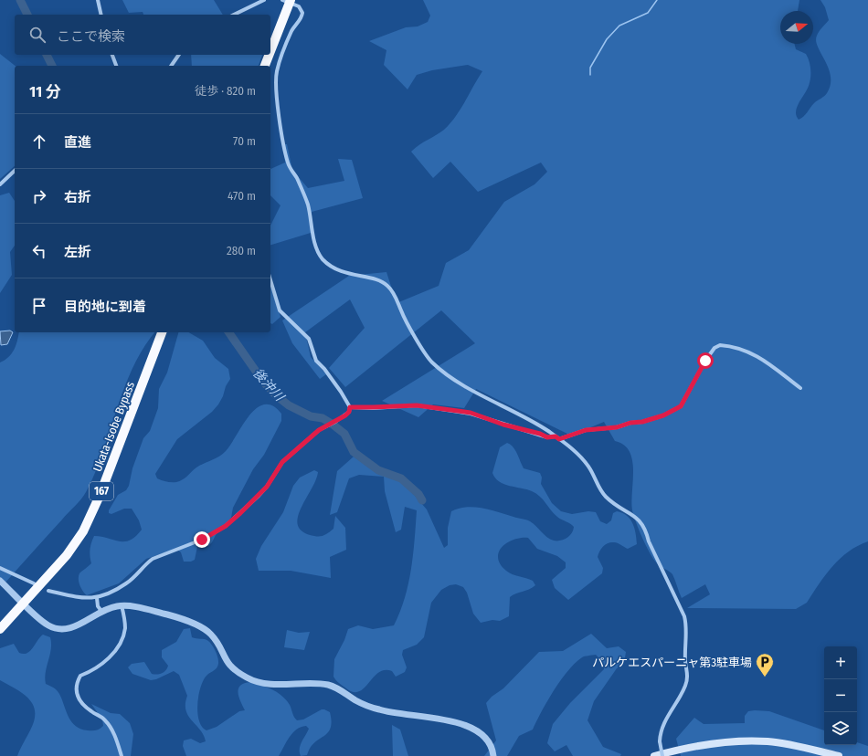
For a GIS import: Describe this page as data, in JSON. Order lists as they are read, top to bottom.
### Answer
{
  "streets": {
    "highway": ["Ukata-Isobe Bypass", "167"]
  },
  "water": ["後沖川"],
  "places": {
    "parking": ["パルケエスパーニャ第3駐車場"]
  },
  "north": "right",
  "page": {
    "search": "ここで検索",
    "heading": ["11 分", "徒歩 · 820 m"],
    "list": [
      ["直進", "70 m"],
      ["右折", "470 m"],
      ["左折", "280 m"],
      "目的地に到着"
    ],
    "map_buttons": ["+", "−"]
  }
}
